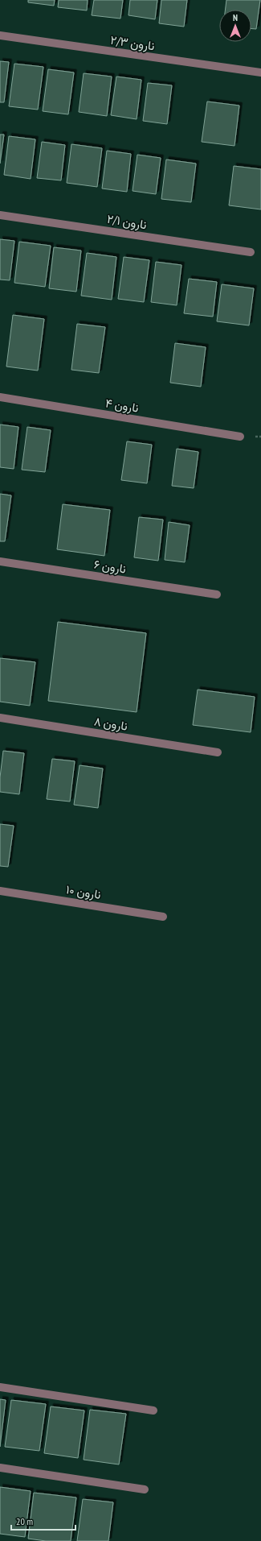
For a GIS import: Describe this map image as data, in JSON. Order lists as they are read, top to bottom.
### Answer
{
  "streets": {
    "street": [
      "نارون ۲/۳",
      "نارون ۲/۱",
      "نارون ۴",
      "نارون ۶",
      "نارون ۸",
      "نارون ۱۰"
    ]
  },
  "scale_bar": "20 m",
  "north": "top"
}
